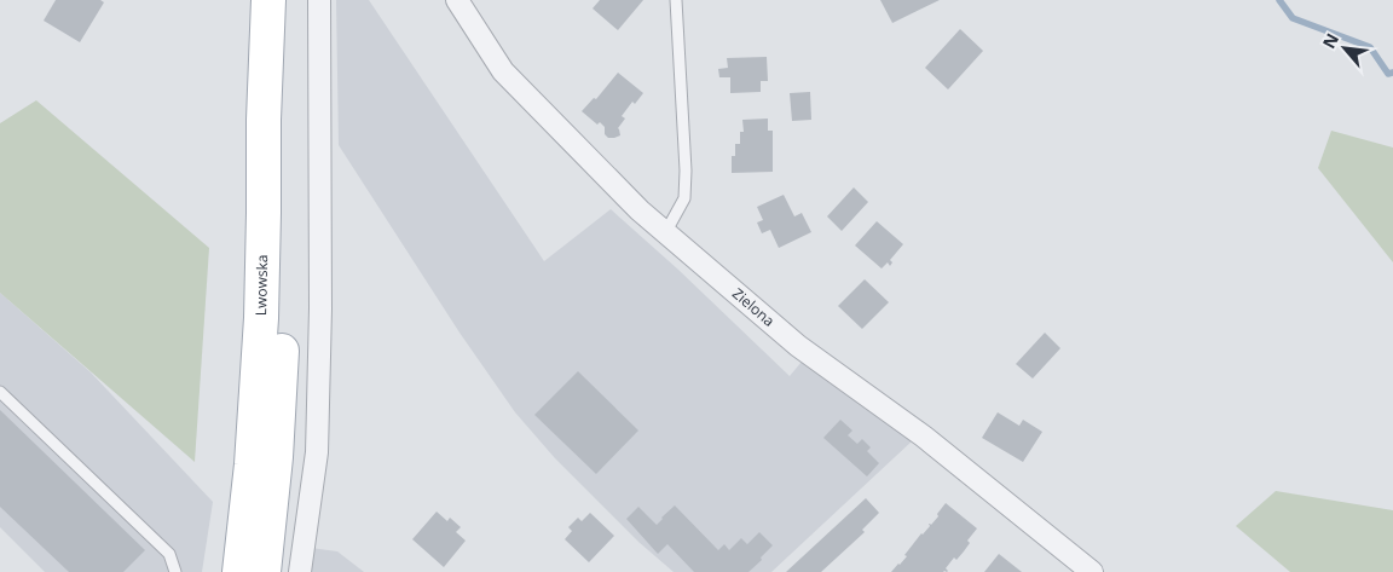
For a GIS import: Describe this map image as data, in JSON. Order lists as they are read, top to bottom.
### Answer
{
  "streets": {
    "main road": ["Lwowska"],
    "street": ["Zielona"]
  },
  "north": "top left"
}
